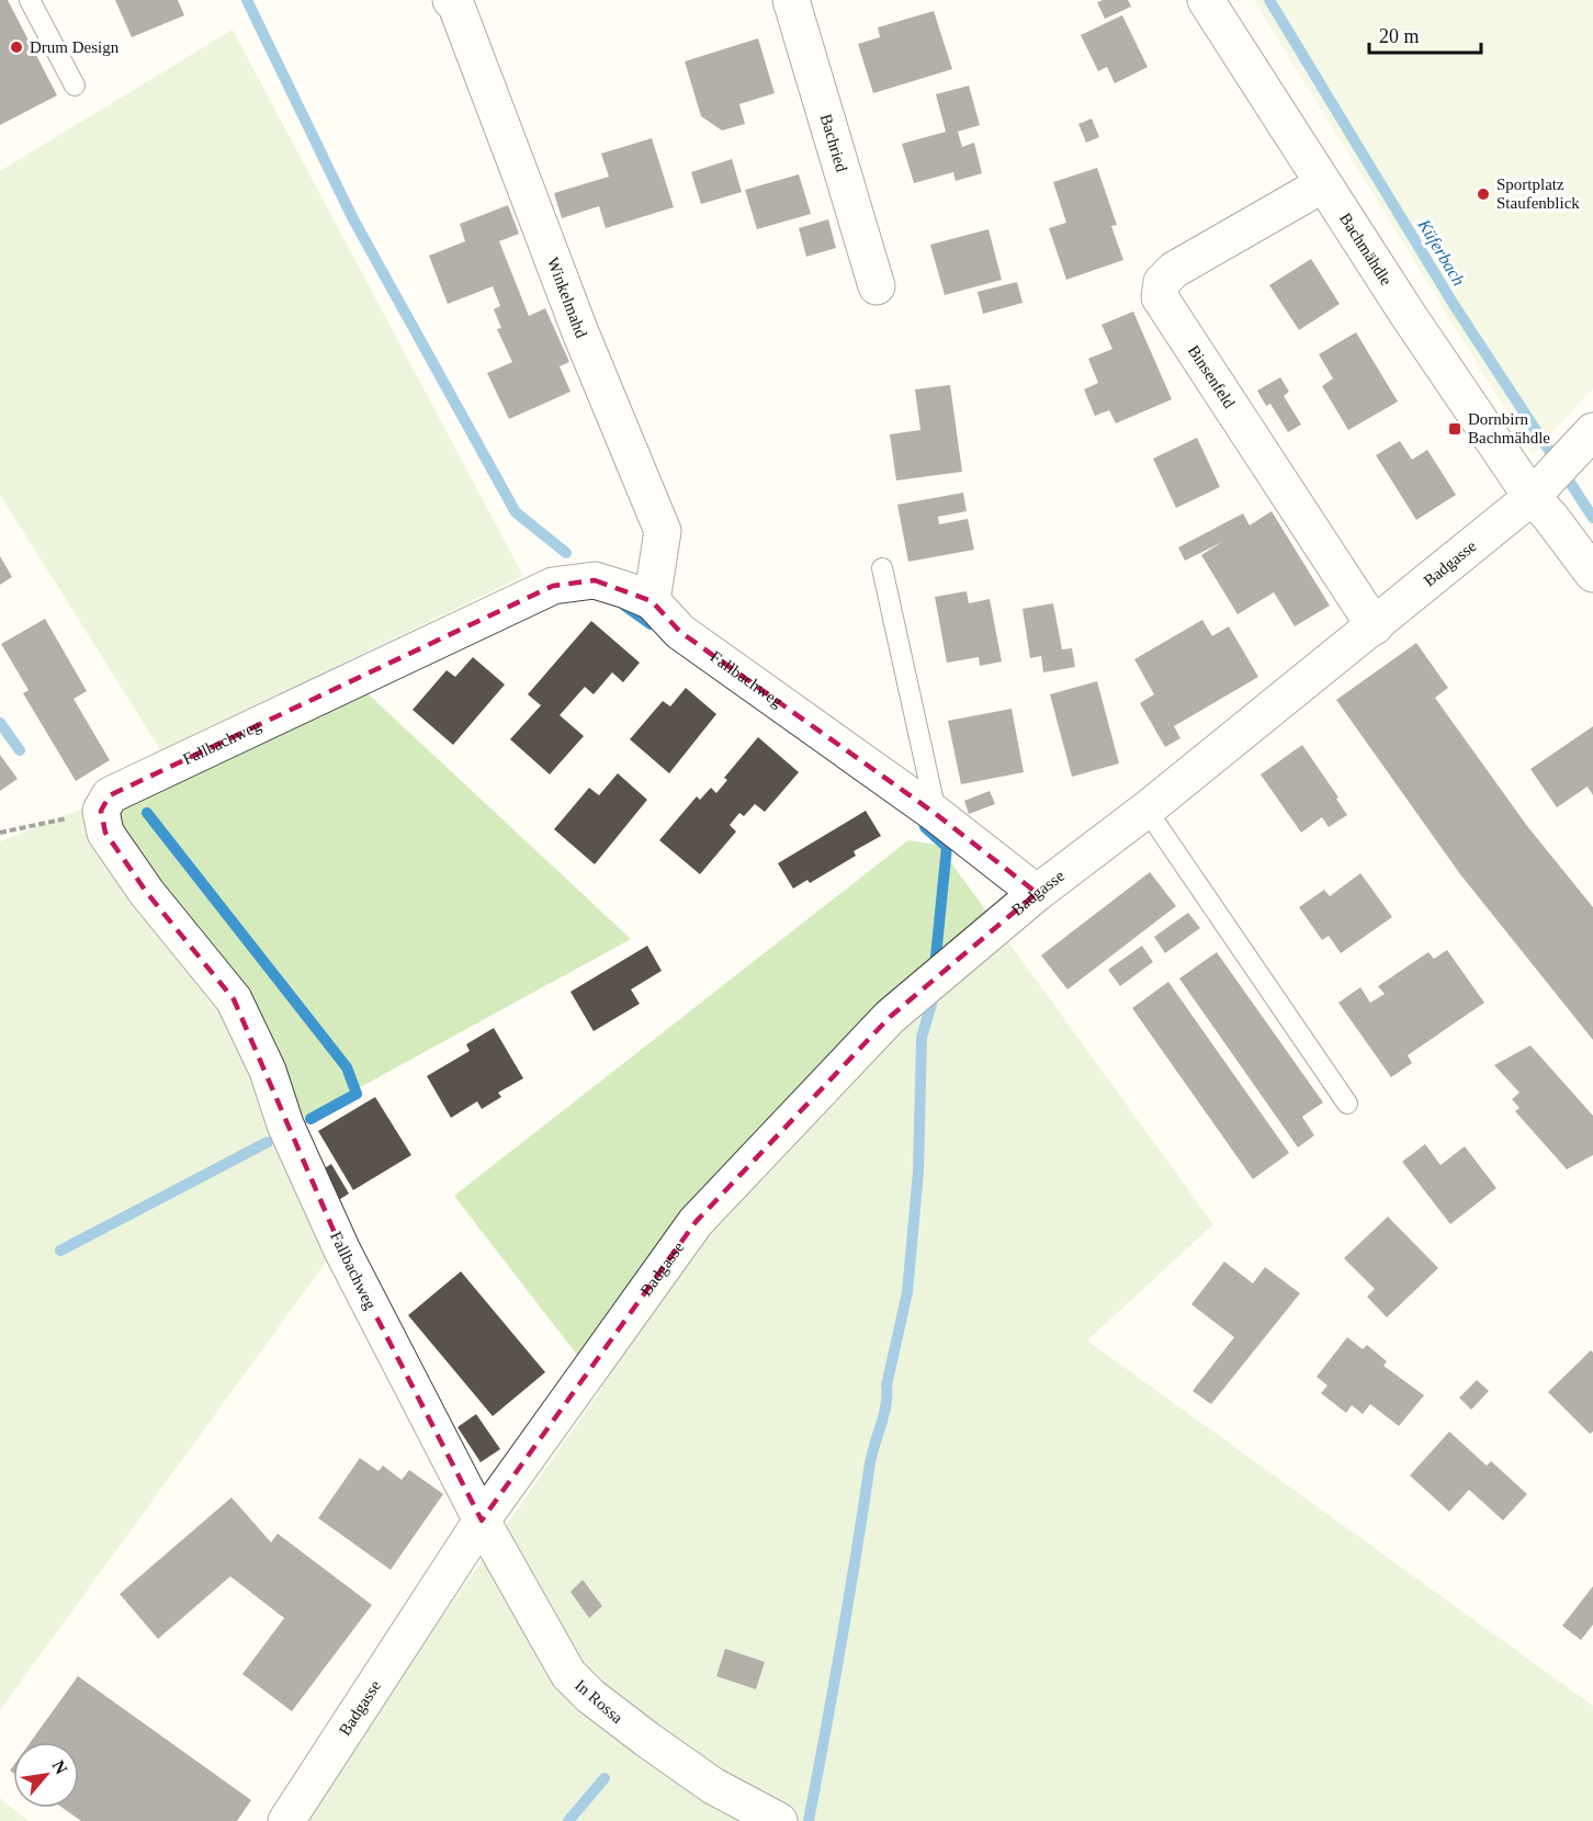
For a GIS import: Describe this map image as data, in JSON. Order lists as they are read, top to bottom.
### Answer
{
  "streets": {
    "street": [
      "Bachried",
      "Bachmähdle",
      "Winkelmahd",
      "Binsenfeld",
      "Badgasse",
      "Fallbachweg",
      "In Rossa"
    ]
  },
  "crossings": [
    ["Bachmähdle", "Binsenfeld"],
    ["Bachmähdle", "Badgasse"],
    ["Winkelmahd", "Fallbachweg"],
    ["Binsenfeld", "Badgasse"],
    ["Badgasse", "Fallbachweg"],
    ["Badgasse", "In Rossa"],
    ["Fallbachweg", "In Rossa"]
  ],
  "water": ["Küferbach"],
  "places": {
    "other": ["Drum Design", "Sportplatz Staufenblick"],
    "transit": ["Dornbirn Bachmähdle"]
  },
  "scale_bar": "20 m",
  "north": "top right"
}
